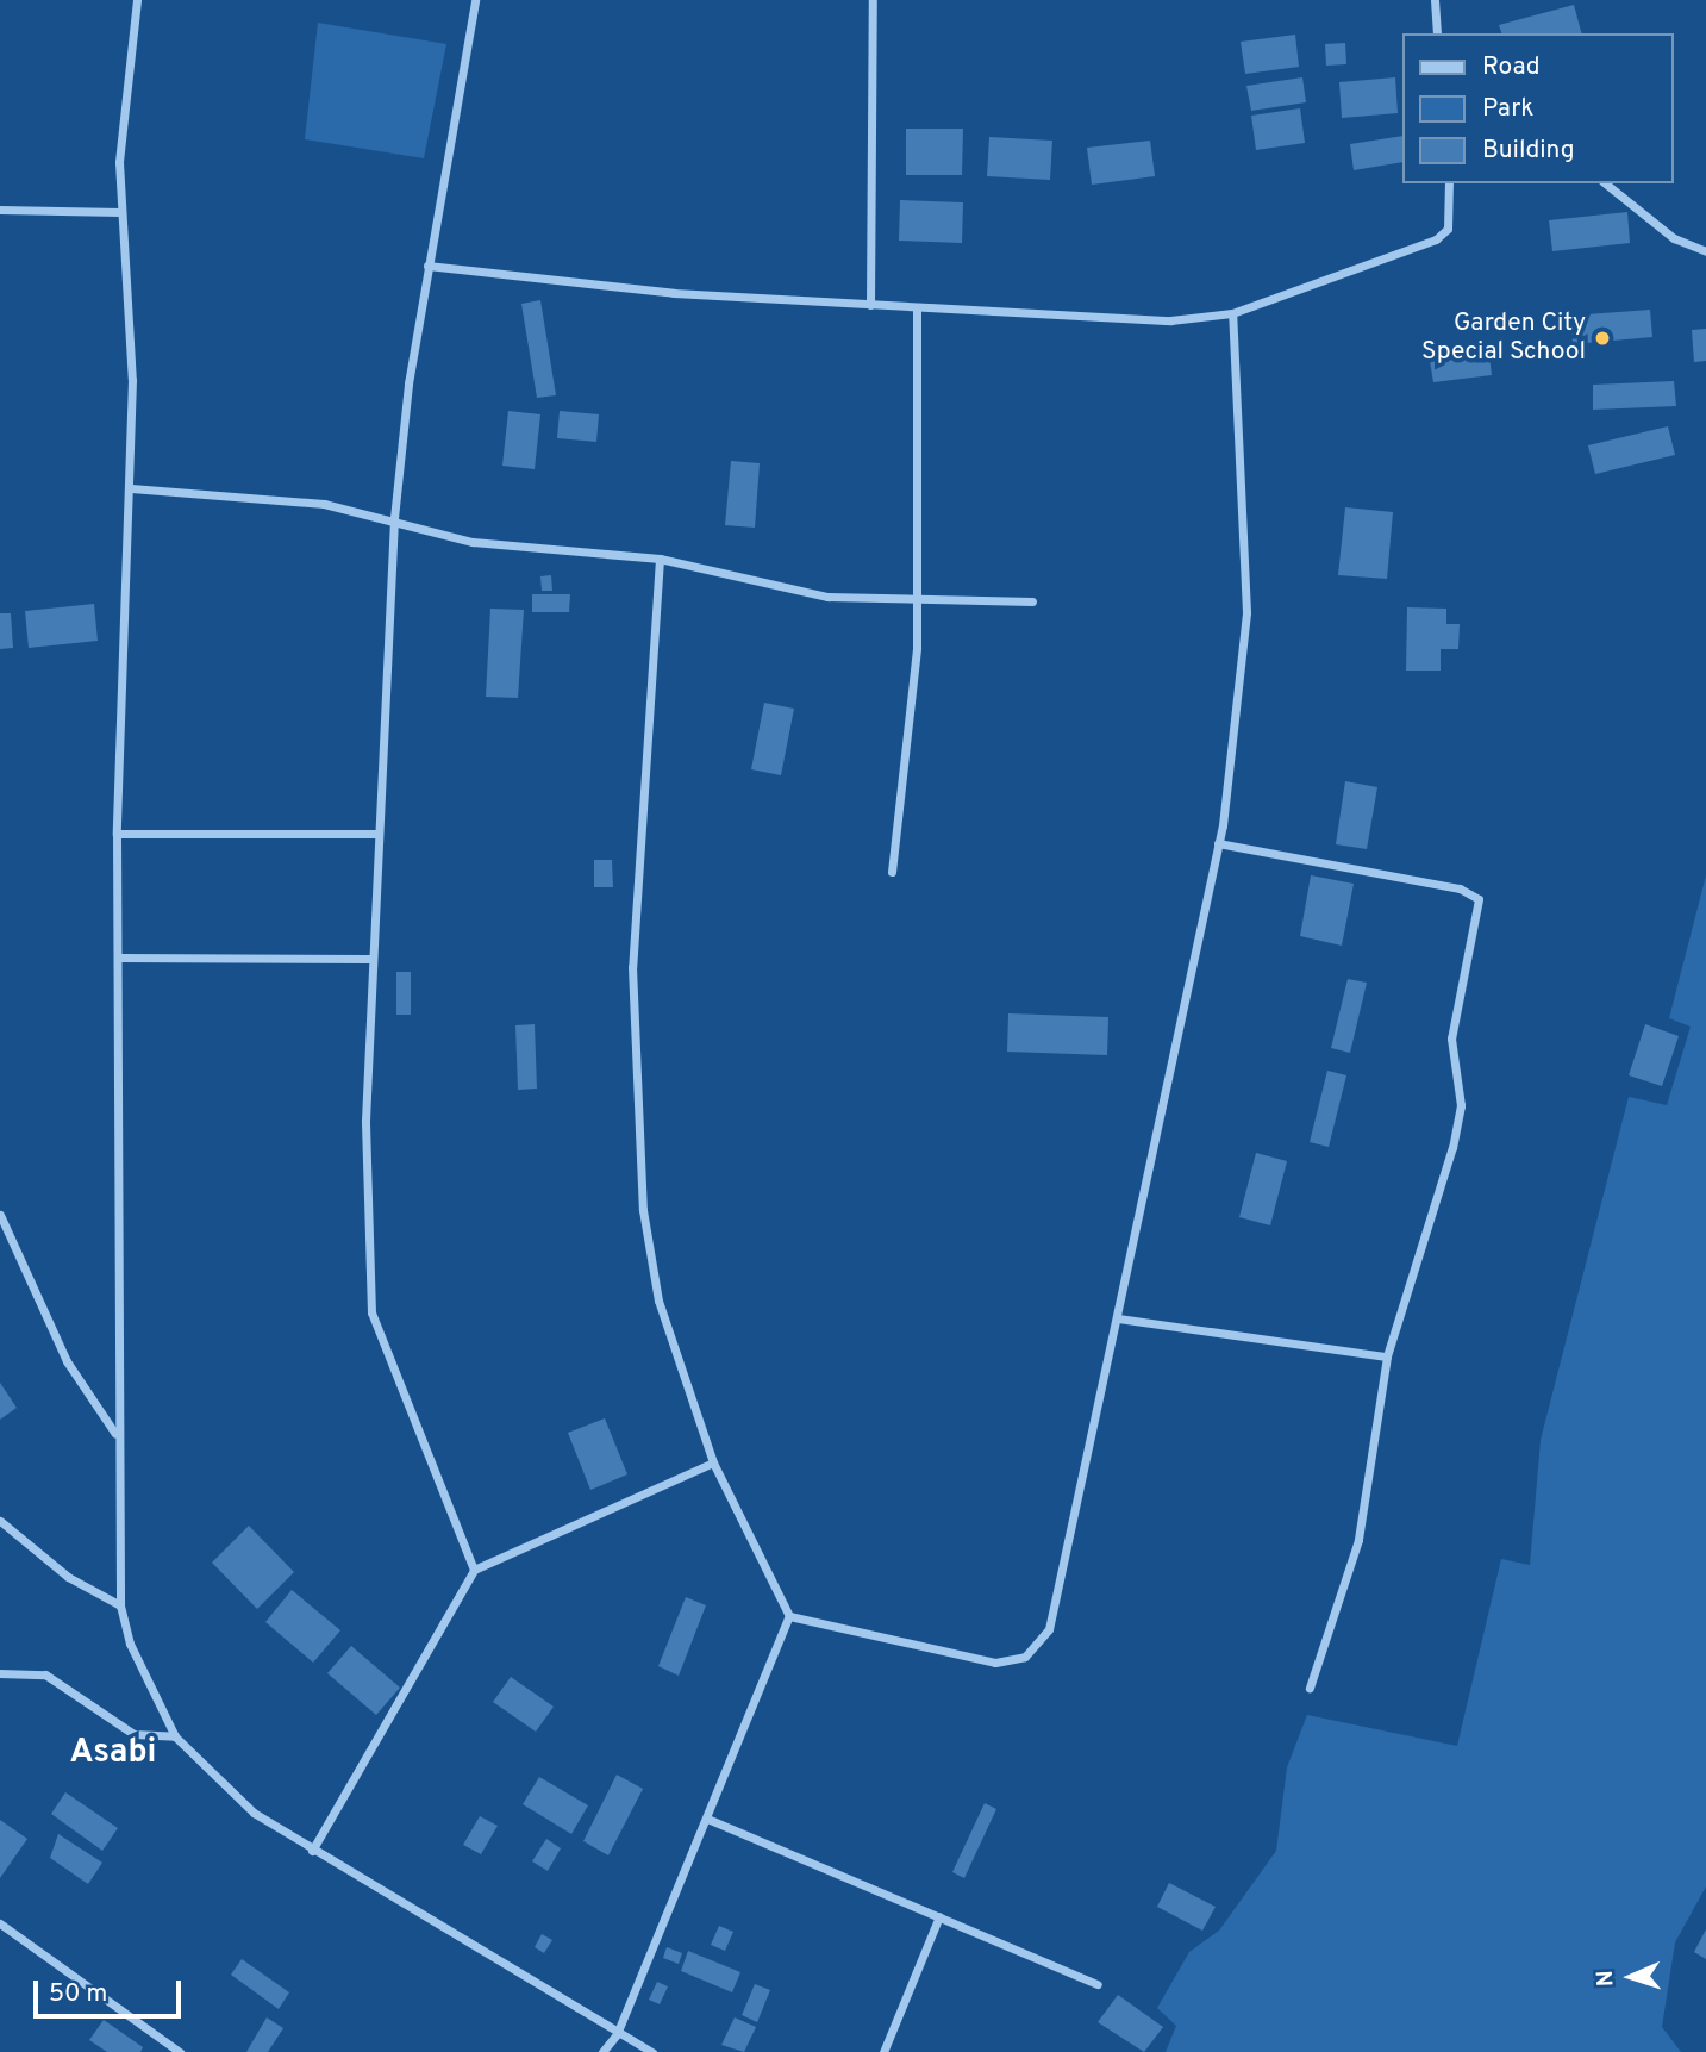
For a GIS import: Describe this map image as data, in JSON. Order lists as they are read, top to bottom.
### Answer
{
  "districts": ["Asabi"],
  "places": ["Garden City Special School"],
  "legend": ["Road", "Park", "Building"],
  "scale_bar": "50 m",
  "north": "left"
}
